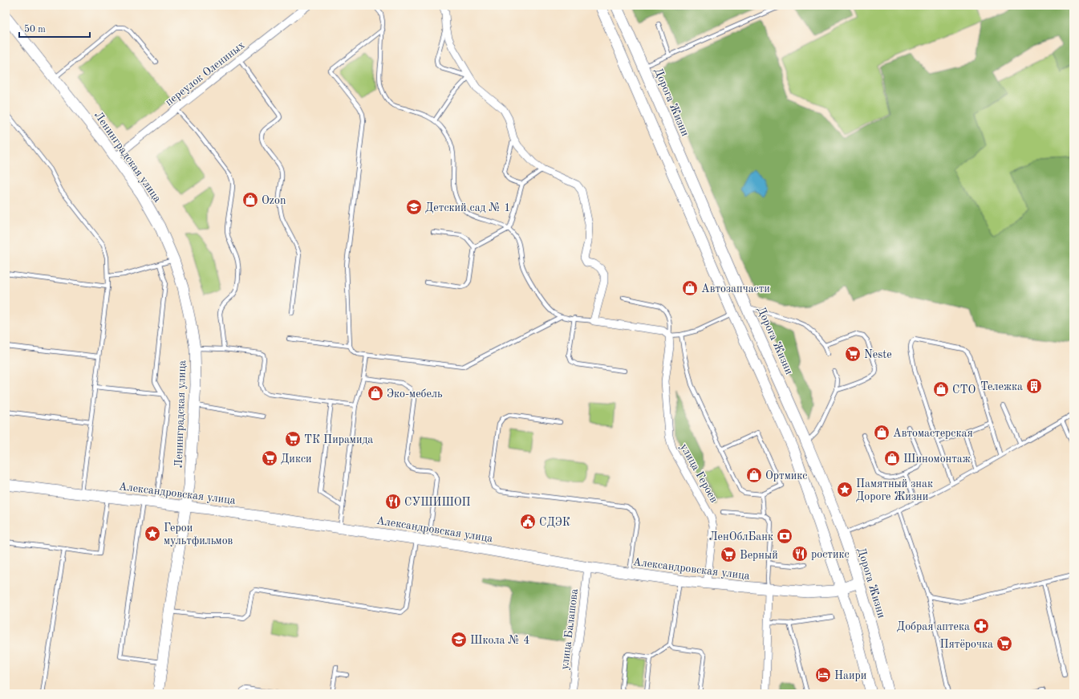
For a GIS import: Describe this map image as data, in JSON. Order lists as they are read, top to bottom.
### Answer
{
  "streets": {
    "street": [
      "переулок Олениных",
      "Дорога Жизни",
      "Ленинградская улица",
      "улица Героев",
      "Александровская улица",
      "улица Балашова"
    ]
  },
  "crossings": [
    ["переулок Олениных", "Ленинградская улица"],
    ["Дорога Жизни", "Александровская улица"],
    ["Ленинградская улица", "Александровская улица"],
    ["улица Героев", "Александровская улица"],
    ["Александровская улица", "улица Балашова"]
  ],
  "places": {
    "shop": [
      "Ozon",
      "Автозапчасти",
      "СТО",
      "Эко-мебель",
      "Автомастерская",
      "Шиномонтаж",
      "Ортмикс"
    ],
    "school or university": ["Детский сад № 1", "Школа № 4"],
    "supermarket": [
      "Neste",
      "ТК Пирамида",
      "Дикси",
      "Верный",
      "Пятёрочка"
    ],
    "building": ["Тележка"],
    "place": ["Памятный знак Дороге Жизни", "Герои мультфильмов"],
    "restaurant": ["СУШИШОП", "ростикс"],
    "public building": ["СДЭК"],
    "bank": ["ЛенОблБанк"],
    "pharmacy": ["Добрая аптека"],
    "hotel": ["Наири"]
  },
  "scale_bar": "50 m"
}
